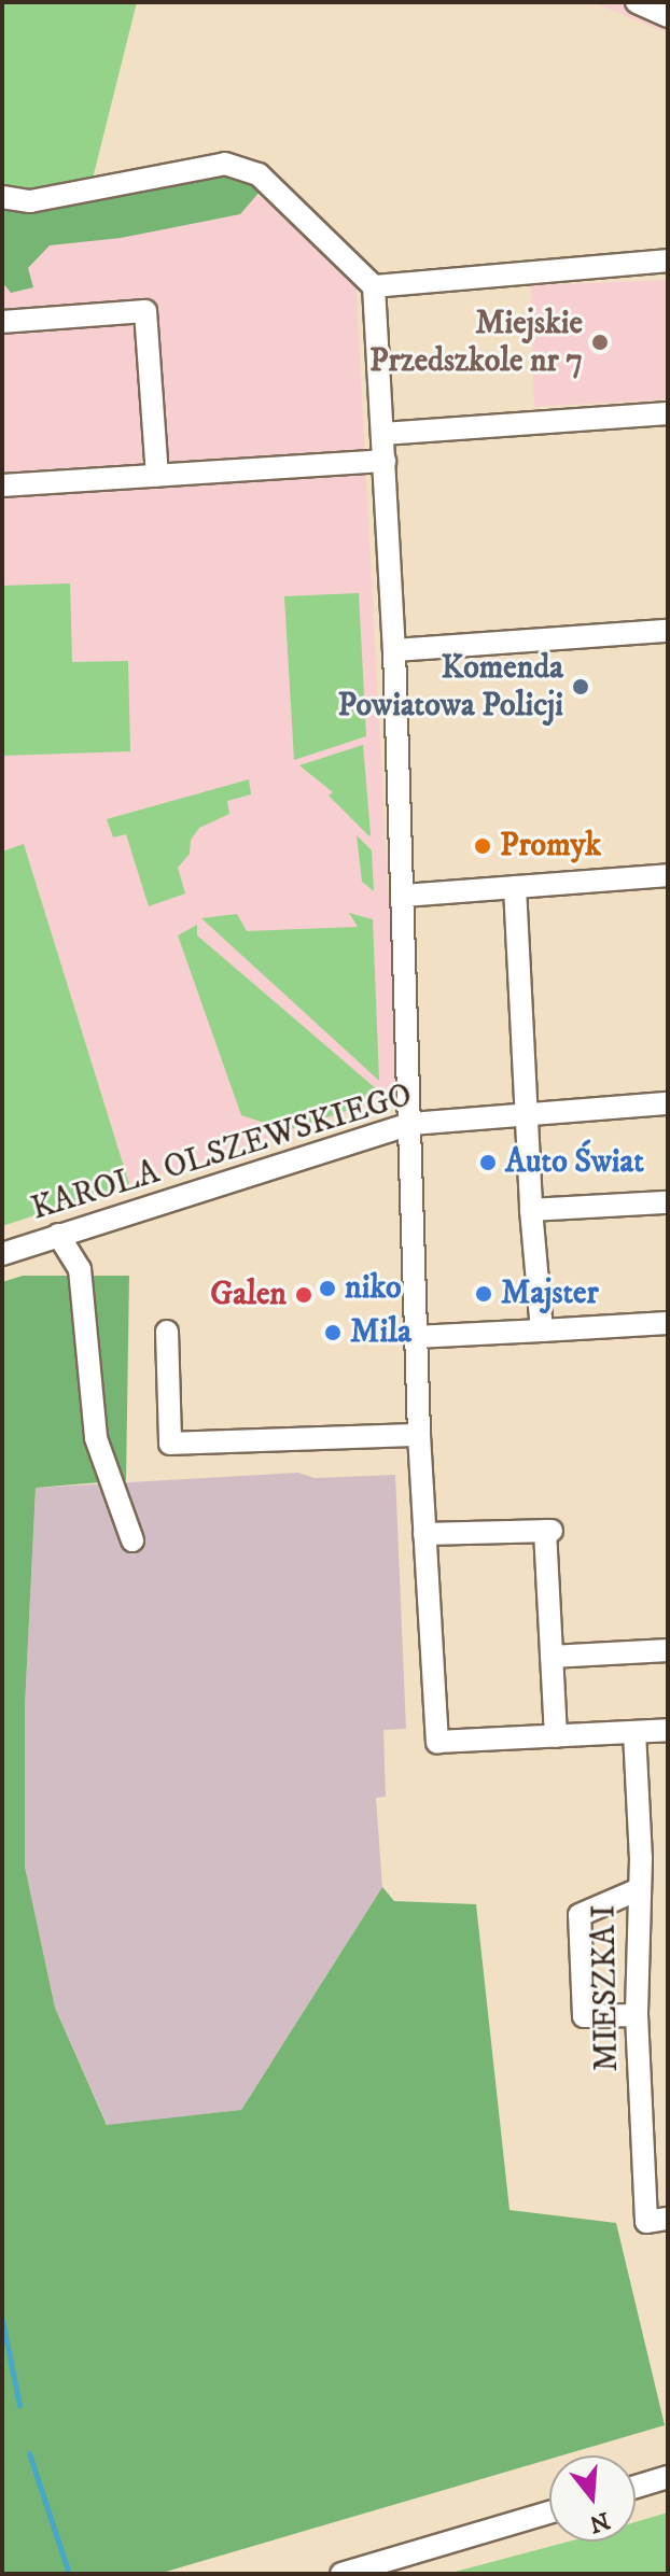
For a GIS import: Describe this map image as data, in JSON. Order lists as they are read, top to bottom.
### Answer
{
  "streets": {
    "street": ["KAROLA OLSZEWSKIEGO", "MIESZKA I"]
  },
  "places": [
    "Miejskie Przedszkole nr 7",
    "Komenda Powiatowa Policji",
    "Promyk",
    "Auto Świat",
    "niko",
    "Majster",
    "Galen",
    "Mila"
  ],
  "north": "bottom"
}
